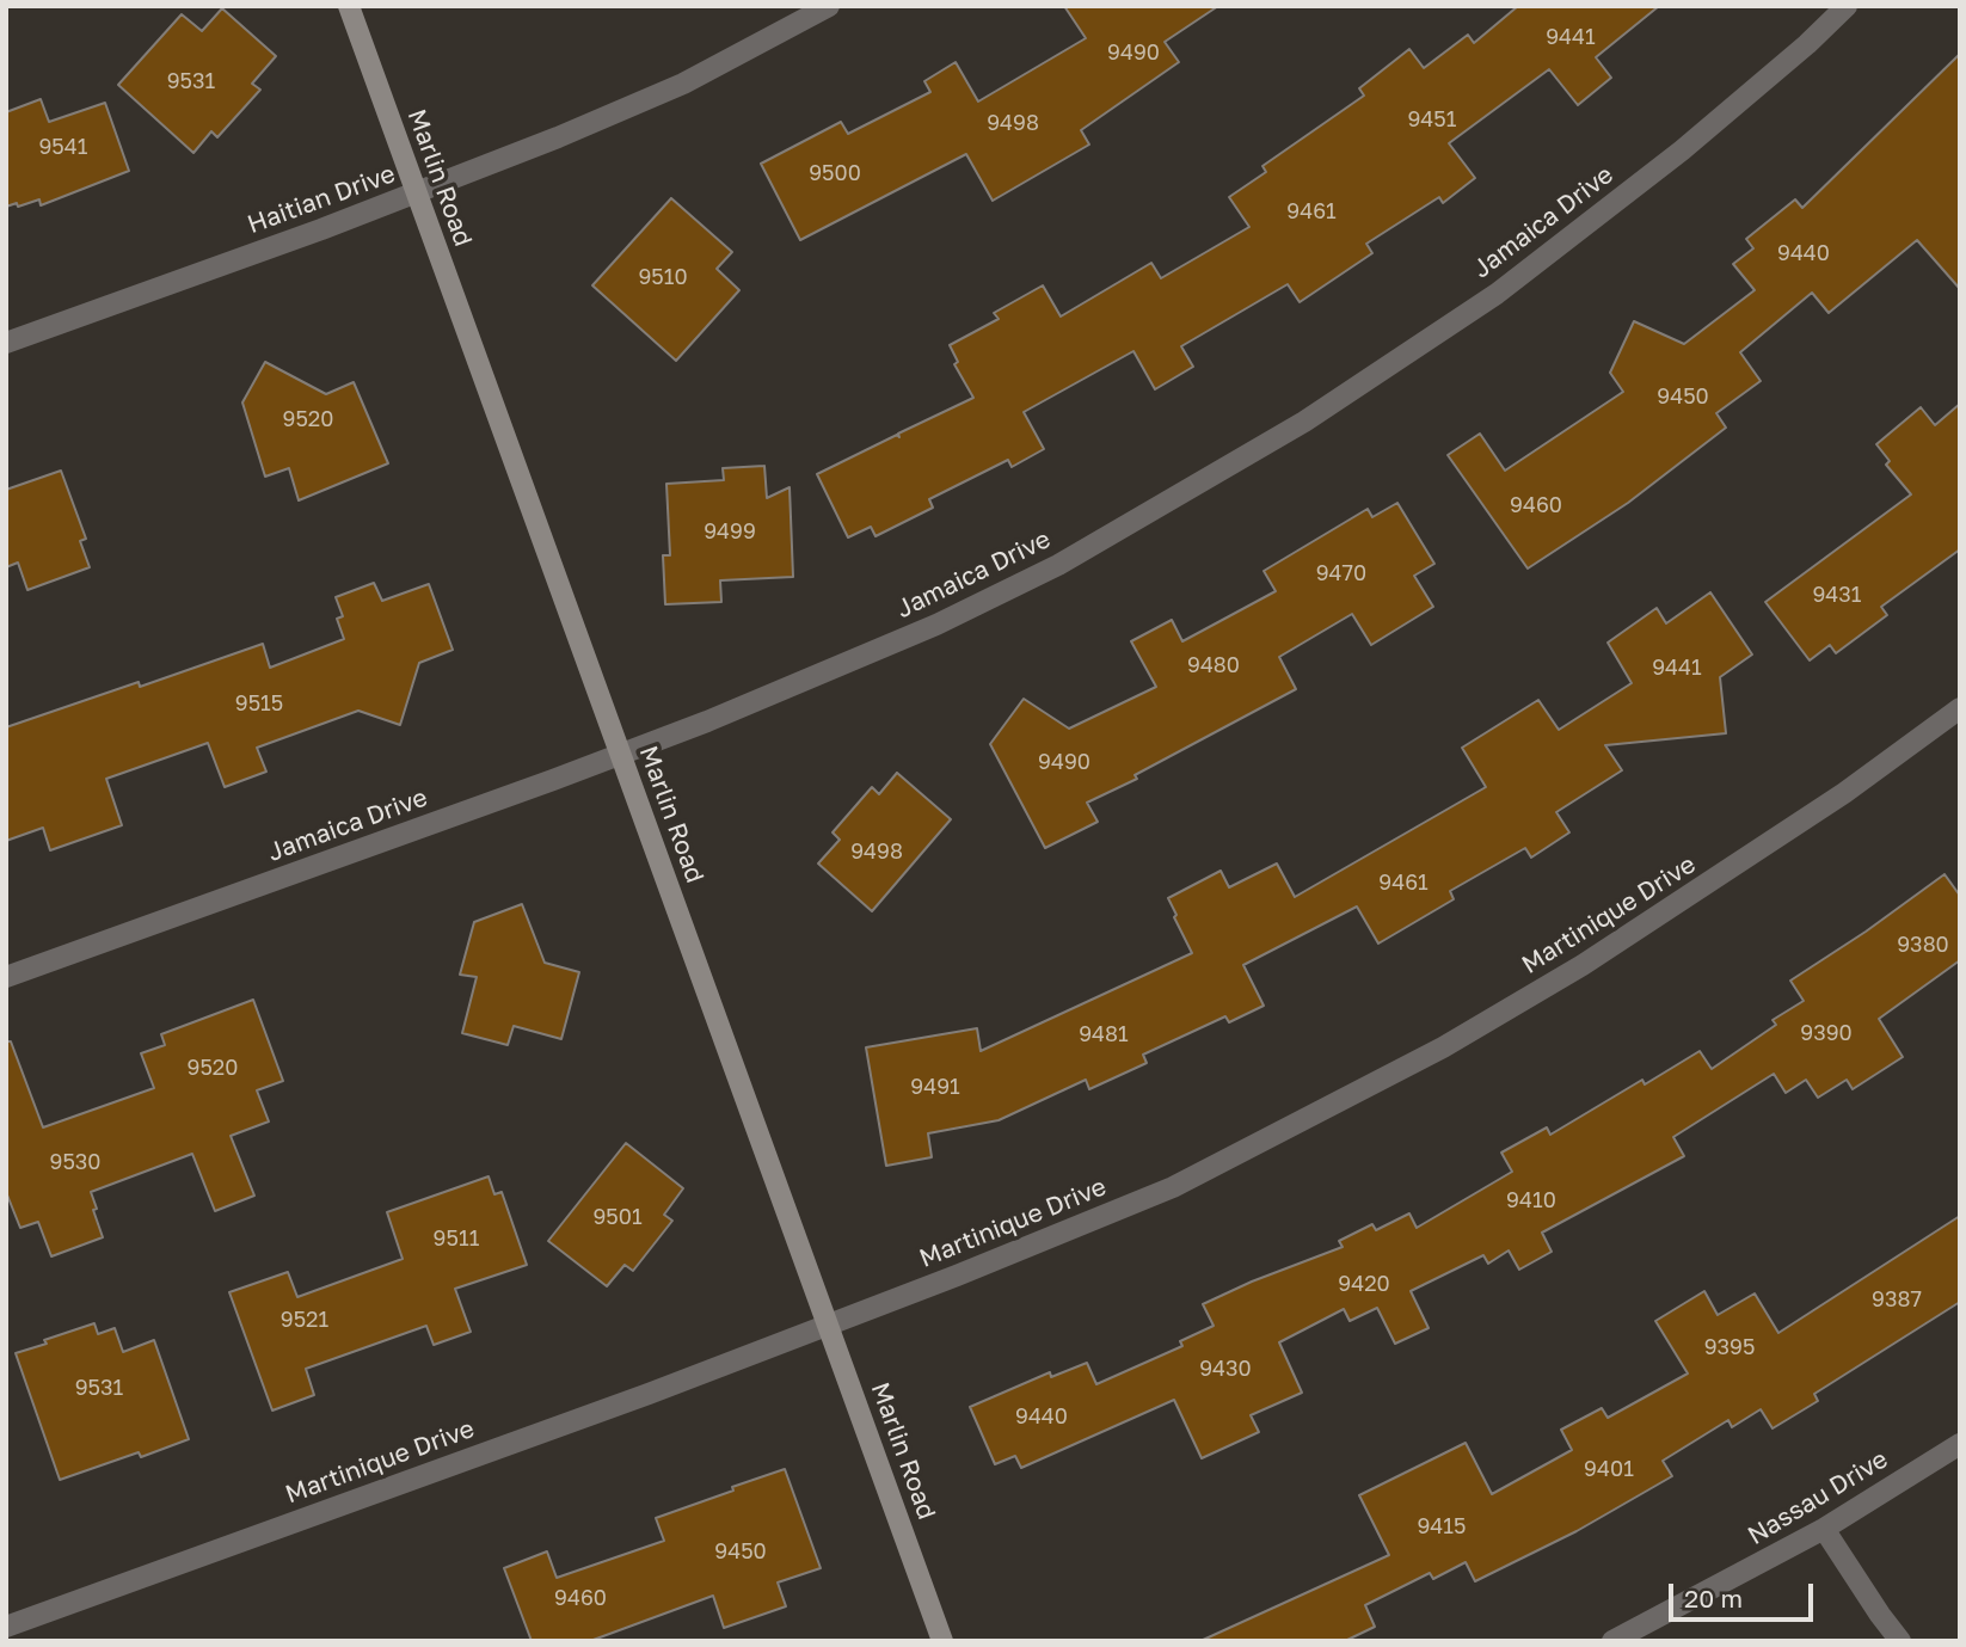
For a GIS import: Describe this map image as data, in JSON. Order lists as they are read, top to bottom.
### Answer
{
  "streets": {
    "street": [
      "Marlin Road",
      "Haitian Drive",
      "Jamaica Drive",
      "Martinique Drive",
      "Nassau Drive"
    ]
  },
  "crossings": [
    ["Marlin Road", "Haitian Drive"],
    ["Marlin Road", "Jamaica Drive"],
    ["Marlin Road", "Martinique Drive"]
  ],
  "house_numbers": [
    "9441",
    "9490",
    "9531",
    "9451",
    "9498",
    "9541",
    "9500",
    "9461",
    "9440",
    "9510",
    "9450",
    "9520",
    "9460",
    "9499",
    "9470",
    "9431",
    "9480",
    "9441",
    "9515",
    "9490",
    "9498",
    "9461",
    "9380",
    "9390",
    "9481",
    "9520",
    "9491",
    "9530",
    "9410",
    "9501",
    "9511",
    "9420",
    "9387",
    "9521",
    "9395",
    "9430",
    "9531",
    "9440",
    "9401",
    "9415",
    "9450",
    "9460"
  ],
  "scale_bar": "20 m"
}
